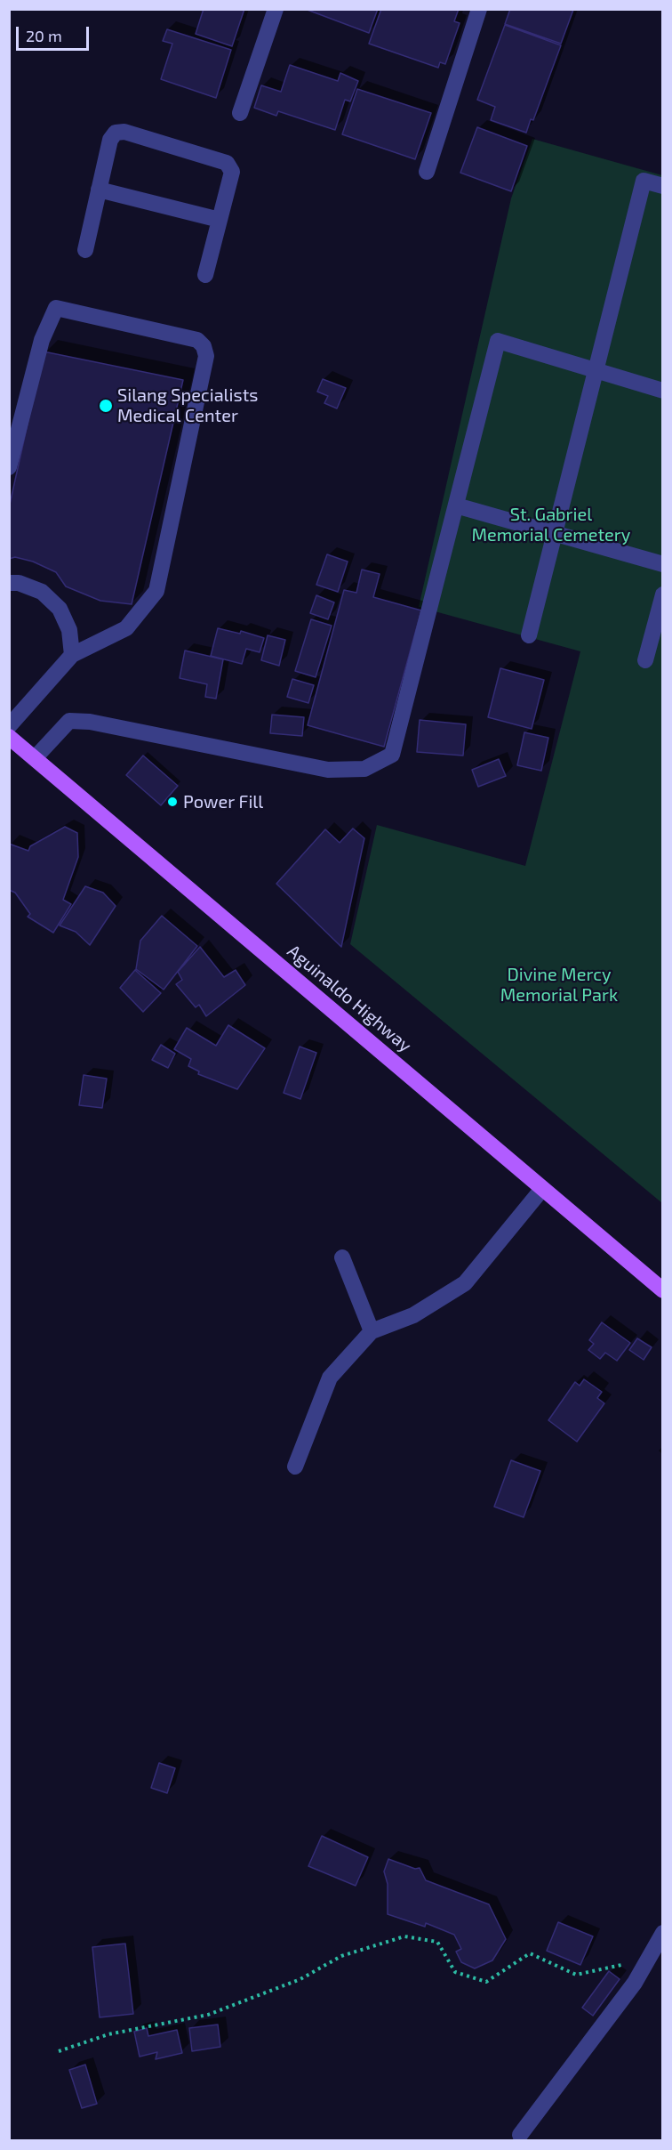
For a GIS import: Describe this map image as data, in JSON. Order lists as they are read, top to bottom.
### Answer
{
  "streets": {
    "main road": ["Aguinaldo Highway"]
  },
  "parks": ["St. Gabriel Memorial Cemetery", "Divine Mercy Memorial Park"],
  "places": ["Silang Specialists Medical Center", "Power Fill"],
  "scale_bar": "20 m"
}
